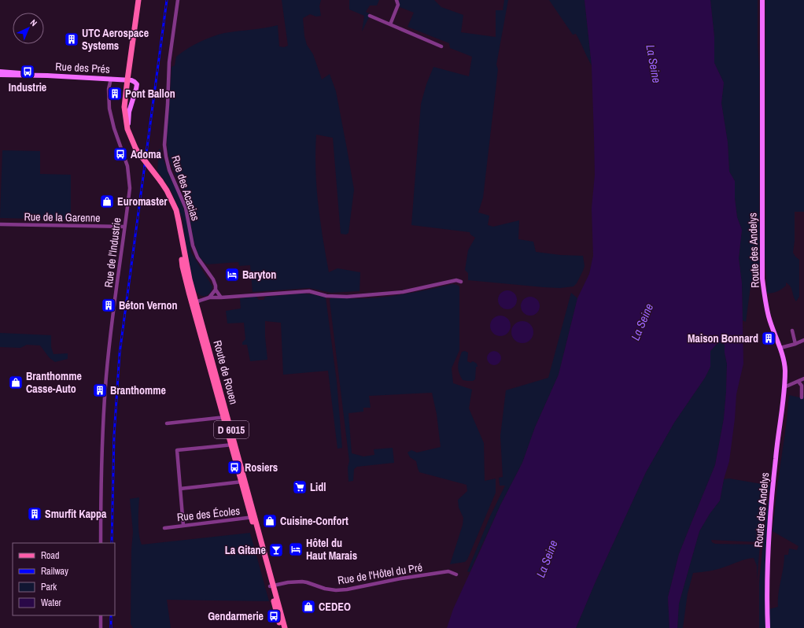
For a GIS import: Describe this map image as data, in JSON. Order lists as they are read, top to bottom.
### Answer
{
  "streets": {
    "main road": [
      "Rue des Prés",
      "Route des Andelys",
      "Route de Rouen",
      "D 6015"
    ],
    "street": [
      "Rue des Acacias",
      "Rue de la Garenne",
      "Rue de l'Industrie",
      "Rue des Écoles",
      "Rue de l'Hôtel du Pré"
    ]
  },
  "crossings": [
    ["Rue des Prés", "Rue de l'Industrie"],
    ["Rue des Prés", "Route de Rouen"],
    ["Rue de la Garenne", "Rue de l'Industrie"],
    ["Route de Rouen", "Rue des Écoles"],
    ["Route de Rouen", "Rue de l'Hôtel du Pré"]
  ],
  "water": ["La Seine"],
  "places": {
    "building": [
      "UTC Aerospace Systems",
      "Pont Ballon",
      "Béton Vernon",
      "Maison Bonnard",
      "Branthomme",
      "Smurfit Kappa"
    ],
    "bus stop": [
      "Industrie",
      "Adoma",
      "Rosiers",
      "Gendarmerie"
    ],
    "shop": [
      "Euromaster",
      "Branthomme Casse-Auto",
      "Cuisine-Confort",
      "CEDEO"
    ],
    "hotel": ["Baryton", "Hôtel du Haut Marais"],
    "supermarket": ["Lidl"],
    "bar": ["La Gitane"]
  },
  "legend": [
    "Road",
    "Railway",
    "Park",
    "Water"
  ],
  "north": "top right"
}
